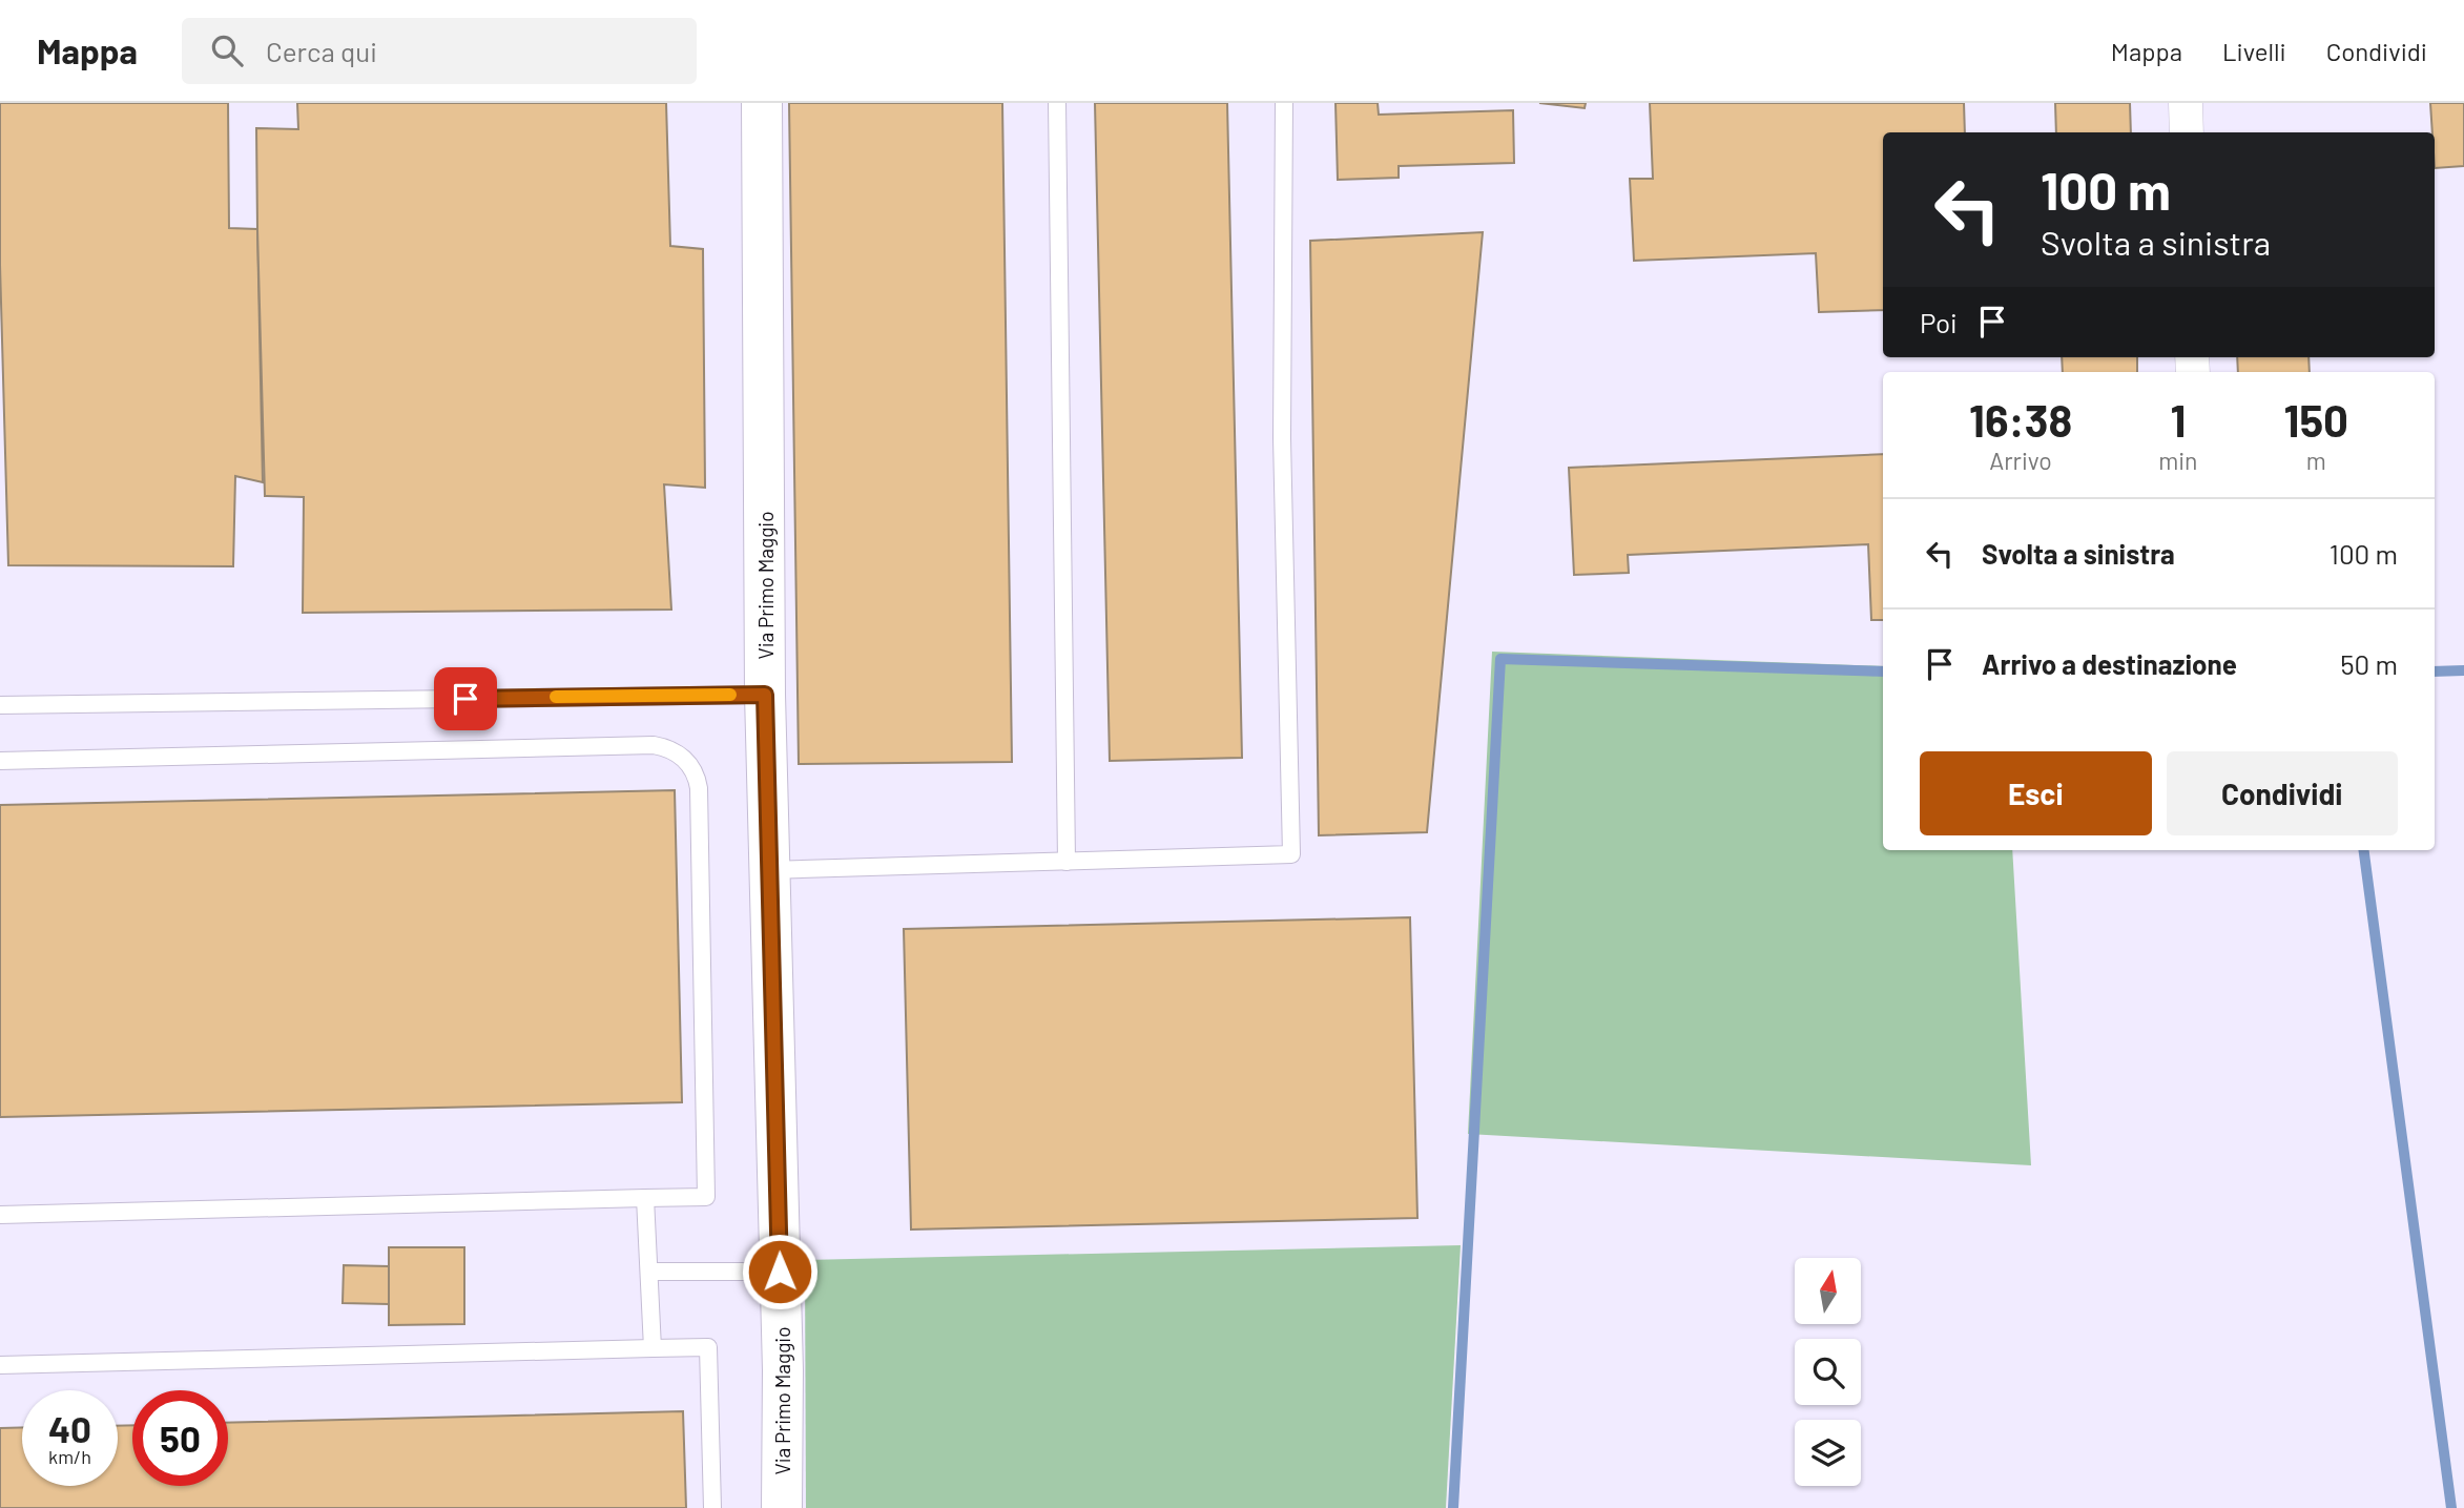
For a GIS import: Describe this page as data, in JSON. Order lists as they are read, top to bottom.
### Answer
{
  "streets": {
    "main road": ["Via Primo Maggio"]
  },
  "north": "top",
  "page": {
    "header": "Mappa",
    "search": "Cerca qui",
    "nav": ["Mappa", "Livelli", "Condividi"],
    "turn": ["100 m", "Svolta a sinistra"],
    "then": "Poi",
    "eta": [
      "16:38",
      "Arrivo",
      "1",
      "min",
      "150",
      "m"
    ],
    "list": [
      {
        "name": "Svolta a sinistra",
        "value": "100 m"
      },
      {
        "name": "Arrivo a destinazione",
        "value": "50 m"
      }
    ],
    "buttons": ["Esci", "Condividi"],
    "speed": "40 km/h",
    "limit": "50"
  }
}
